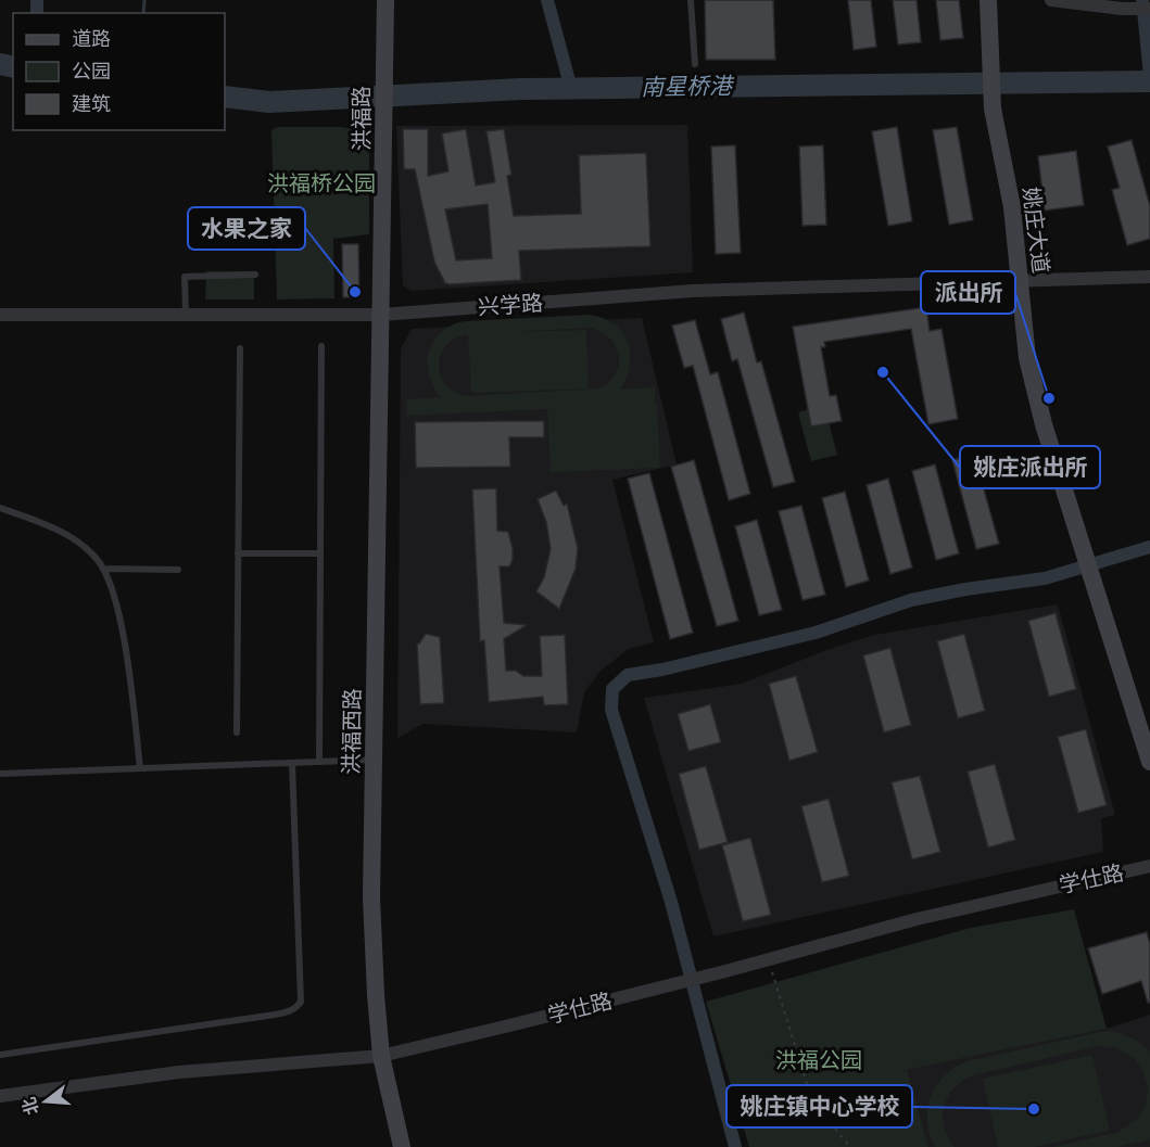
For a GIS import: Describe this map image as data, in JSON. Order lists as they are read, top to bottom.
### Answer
{
  "streets": {
    "street": [
      "洪福路",
      "姚庄大道",
      "兴学路",
      "洪福西路",
      "学仕路"
    ]
  },
  "crossings": [
    ["洪福路", "兴学路"],
    ["洪福路", "洪福西路"],
    ["姚庄大道", "兴学路"],
    ["兴学路", "洪福西路"],
    ["洪福西路", "学仕路"]
  ],
  "water": ["南星桥港"],
  "parks": ["洪福桥公园", "洪福公园"],
  "places": [
    "水果之家",
    "姚庄派出所",
    "派出所",
    "姚庄镇中心学校"
  ],
  "legend": ["道路", "公园", "建筑"],
  "north": "left"
}
